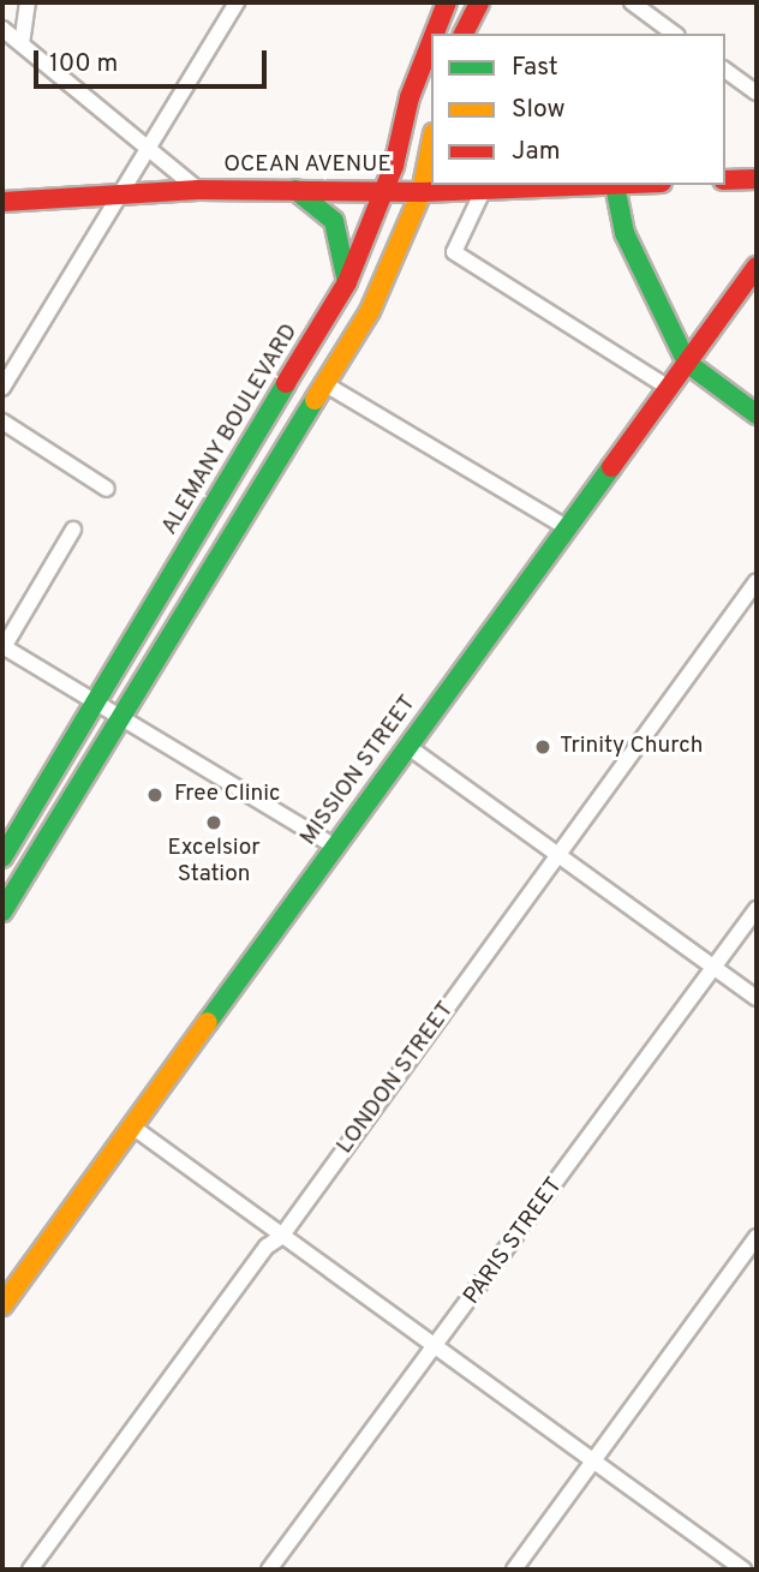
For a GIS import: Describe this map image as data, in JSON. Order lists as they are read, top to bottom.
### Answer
{
  "streets": {
    "main road": ["OCEAN AVENUE", "ALEMANY BOULEVARD", "MISSION STREET"],
    "street": ["LONDON STREET", "PARIS STREET"]
  },
  "crossings": [
    ["OCEAN AVENUE", "ALEMANY BOULEVARD"]
  ],
  "places": ["Trinity Church", "Free Clinic", "Excelsior Station"],
  "legend": ["Fast", "Slow", "Jam"],
  "scale_bar": "100 m"
}
